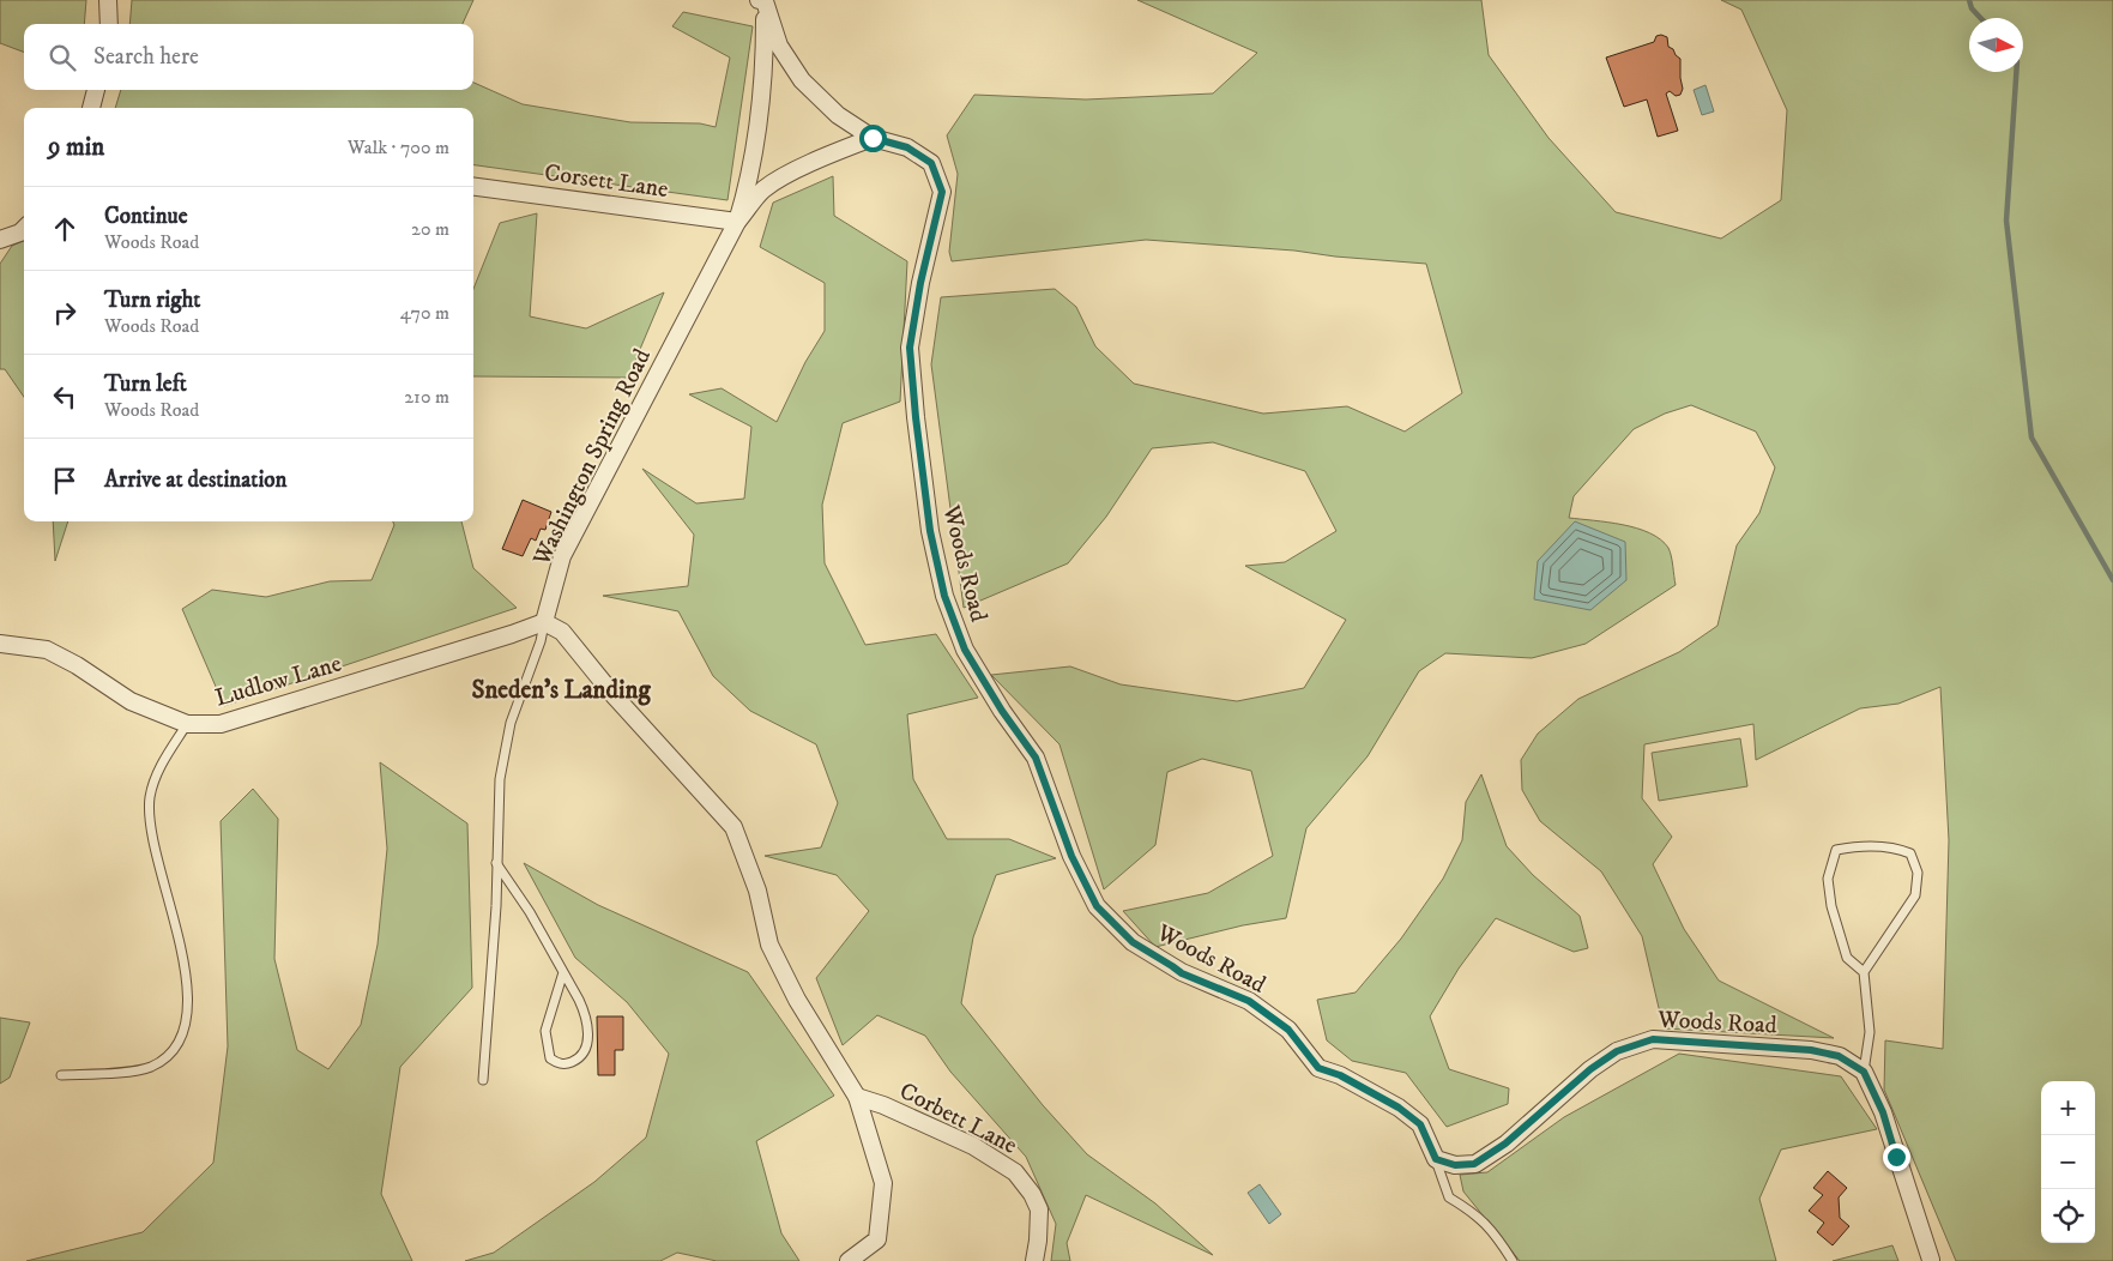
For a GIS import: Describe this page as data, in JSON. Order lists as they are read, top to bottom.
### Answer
{
  "streets": {
    "street": [
      "Corsett Lane",
      "Washington Spring Road",
      "Woods Road",
      "Ludlow Lane",
      "Corbett Lane"
    ]
  },
  "crossings": [
    ["Corsett Lane", "Washington Spring Road"],
    ["Washington Spring Road", "Woods Road"],
    ["Washington Spring Road", "Ludlow Lane"]
  ],
  "districts": ["Sneden's Landing"],
  "north": "right",
  "page": {
    "search": "Search here",
    "heading": ["9 min", "Walk · 700 m"],
    "list": [
      ["Continue", "Woods Road", "20 m"],
      ["Turn right", "Woods Road", "470 m"],
      ["Turn left", "Woods Road", "210 m"],
      "Arrive at destination"
    ],
    "map_buttons": ["+", "−"]
  }
}
